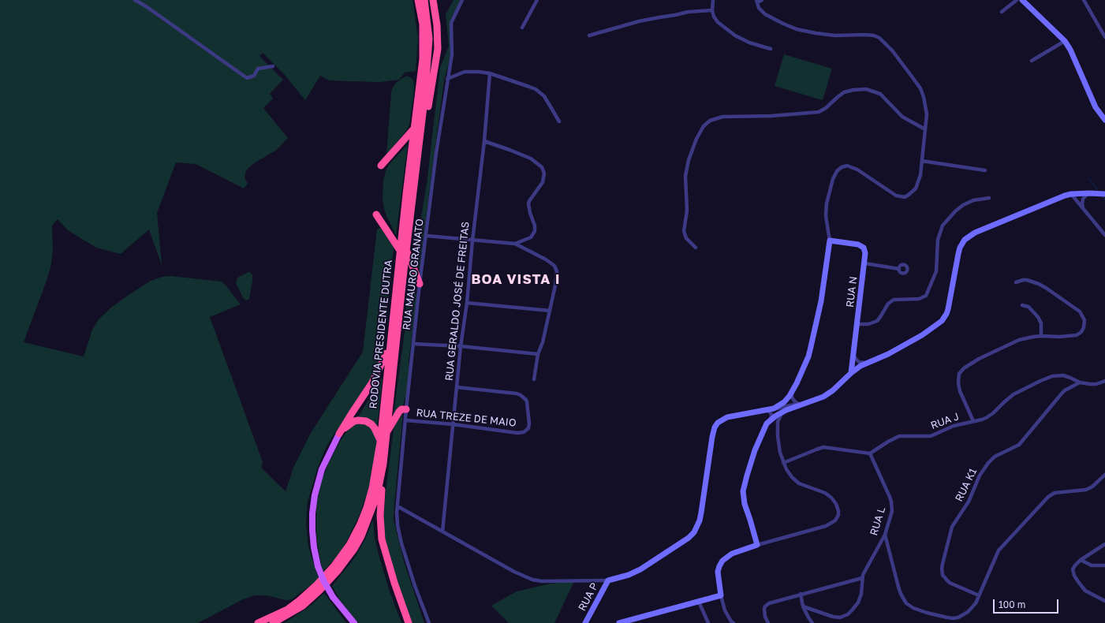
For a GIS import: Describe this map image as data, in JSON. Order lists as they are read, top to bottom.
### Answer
{
  "streets": {
    "highway": ["RODOVIA PRESIDENTE DUTRA"],
    "street": [
      "RUA MAURO GRANATO",
      "RUA N",
      "RUA GERALDO JOSÉ DE FREITAS",
      "RUA TREZE DE MAIO",
      "RUA J",
      "RUA K1",
      "RUA L",
      "RUA P"
    ]
  },
  "crossings": [
    ["RUA MAURO GRANATO", "RUA TREZE DE MAIO"],
    ["RUA GERALDO JOSÉ DE FREITAS", "RUA TREZE DE MAIO"],
    ["RUA J", "RUA K1"],
    ["RUA J", "RUA L"]
  ],
  "districts": ["BOA VISTA I"],
  "scale_bar": "100 m"
}
